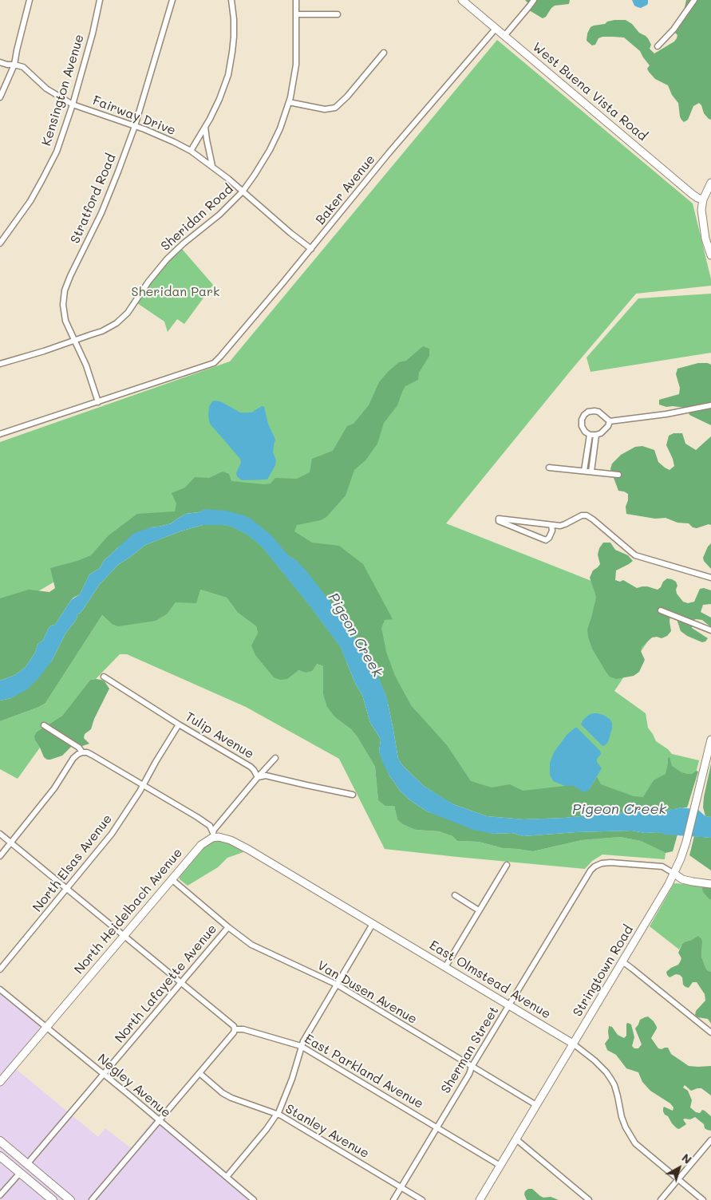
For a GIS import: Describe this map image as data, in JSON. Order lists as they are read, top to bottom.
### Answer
{
  "streets": {
    "street": [
      "Kensington Avenue",
      "West Buena Vista Road",
      "Fairway Drive",
      "Baker Avenue",
      "Stratford Road",
      "Sheridan Road",
      "Tulip Avenue",
      "North Elsas Avenue",
      "North Heidelbach Avenue",
      "Stringtown Road",
      "East Olmstead Avenue",
      "North Lafayette Avenue",
      "Van Dusen Avenue",
      "Sherman Street",
      "East Parkland Avenue",
      "Negley Avenue",
      "Stanley Avenue"
    ]
  },
  "crossings": [
    ["Kensington Avenue", "Fairway Drive"],
    ["West Buena Vista Road", "Baker Avenue"],
    ["Fairway Drive", "Baker Avenue"],
    ["Fairway Drive", "Stratford Road"],
    ["Fairway Drive", "Sheridan Road"],
    ["Baker Avenue", "Stratford Road"],
    ["Stratford Road", "Sheridan Road"],
    ["Tulip Avenue", "North Elsas Avenue"],
    ["Tulip Avenue", "North Heidelbach Avenue"],
    ["North Heidelbach Avenue", "East Olmstead Avenue"],
    ["North Heidelbach Avenue", "Van Dusen Avenue"],
    ["North Heidelbach Avenue", "Negley Avenue"],
    ["Stringtown Road", "East Olmstead Avenue"],
    ["Stringtown Road", "Van Dusen Avenue"],
    ["Stringtown Road", "Sherman Street"],
    ["Stringtown Road", "East Parkland Avenue"],
    ["East Olmstead Avenue", "Sherman Street"],
    ["North Lafayette Avenue", "Van Dusen Avenue"],
    ["North Lafayette Avenue", "Negley Avenue"],
    ["Van Dusen Avenue", "Sherman Street"],
    ["Sherman Street", "East Parkland Avenue"],
    ["Sherman Street", "Stanley Avenue"]
  ],
  "water": ["Pigeon Creek"],
  "parks": ["Sheridan Park"],
  "north": "top right"
}
